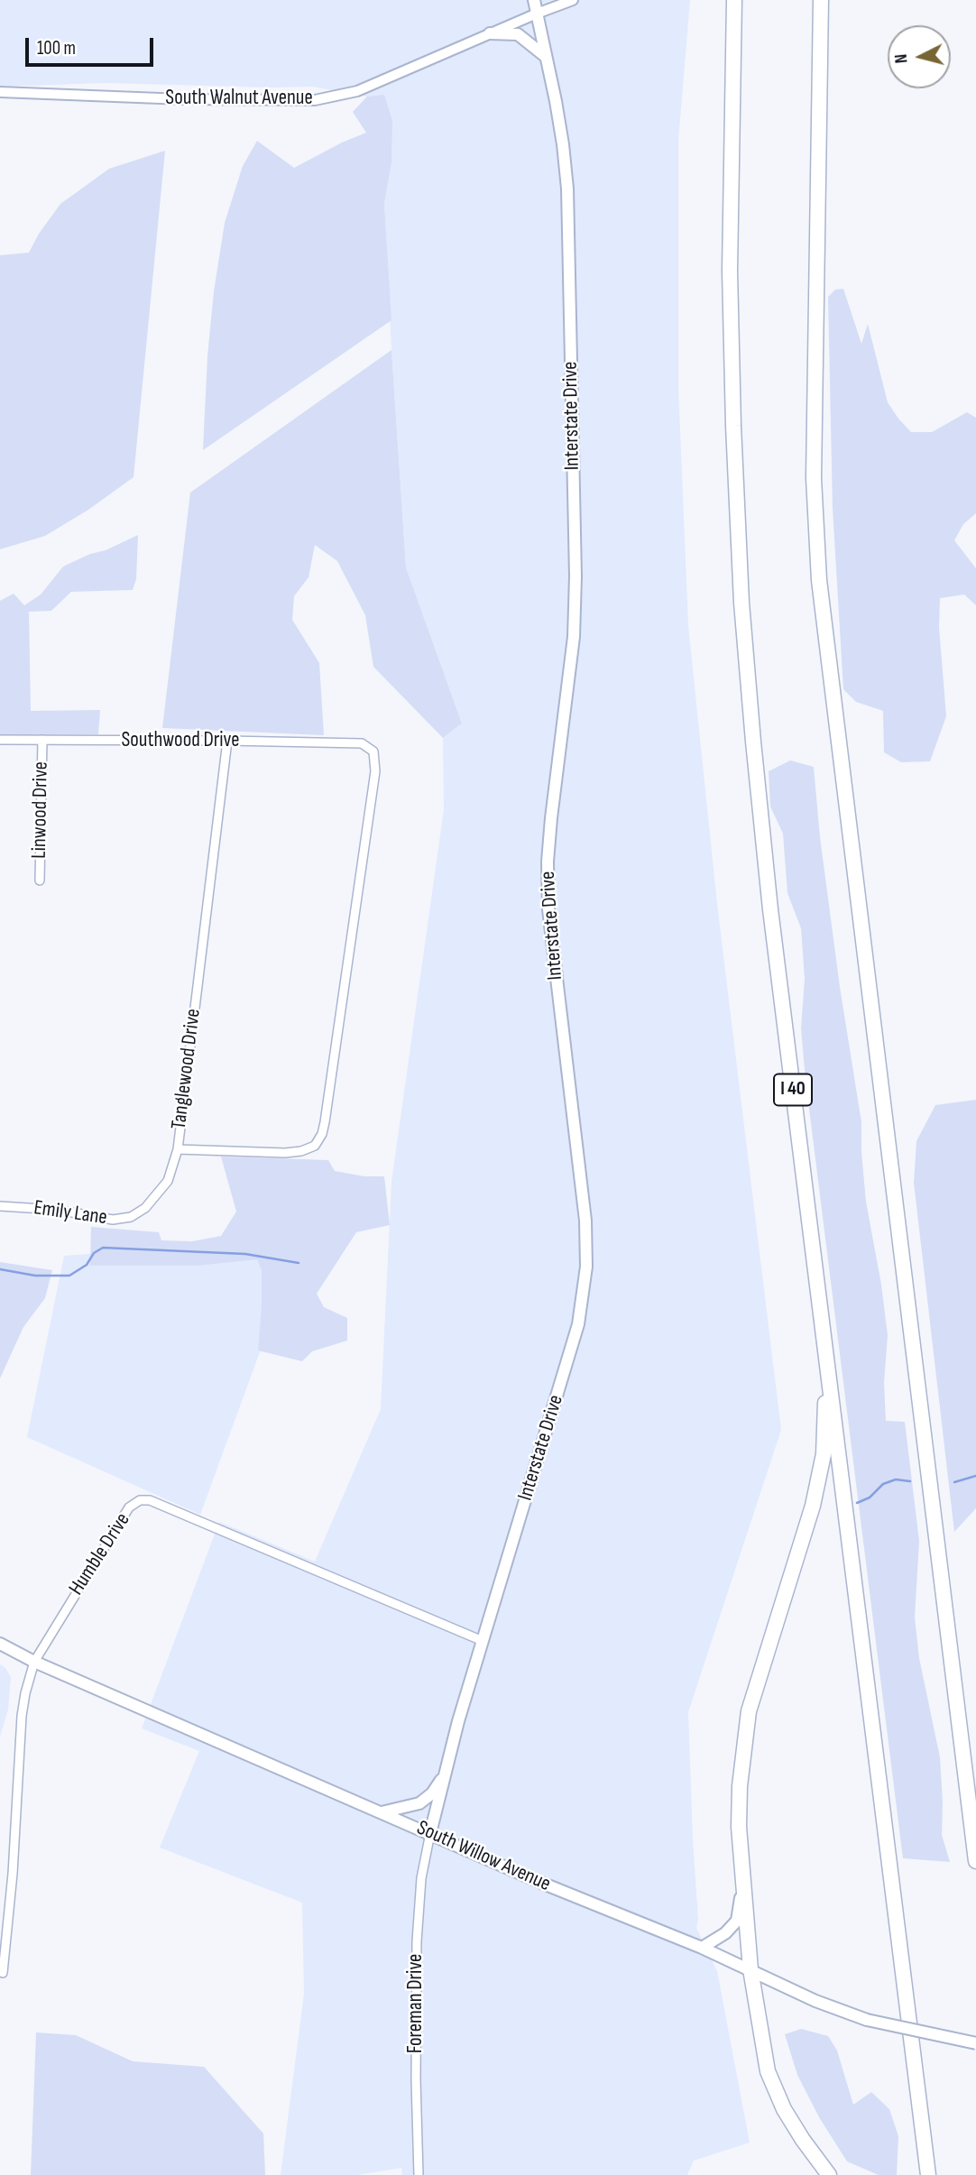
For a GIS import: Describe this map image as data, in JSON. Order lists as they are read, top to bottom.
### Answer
{
  "streets": {
    "highway": ["I 40"],
    "main road": ["Interstate Drive", "South Willow Avenue"],
    "street": [
      "South Walnut Avenue",
      "Southwood Drive",
      "Linwood Drive",
      "Tanglewood Drive",
      "Emily Lane",
      "Humble Drive",
      "Foreman Drive"
    ]
  },
  "crossings": [
    ["South Walnut Avenue", "Interstate Drive"],
    ["Interstate Drive", "Humble Drive"],
    ["Interstate Drive", "South Willow Avenue"],
    ["Interstate Drive", "Foreman Drive"],
    ["Southwood Drive", "Linwood Drive"],
    ["Southwood Drive", "Tanglewood Drive"],
    ["Tanglewood Drive", "Emily Lane"],
    ["Humble Drive", "South Willow Avenue"],
    ["South Willow Avenue", "Foreman Drive"]
  ],
  "scale_bar": "100 m",
  "north": "left"
}
